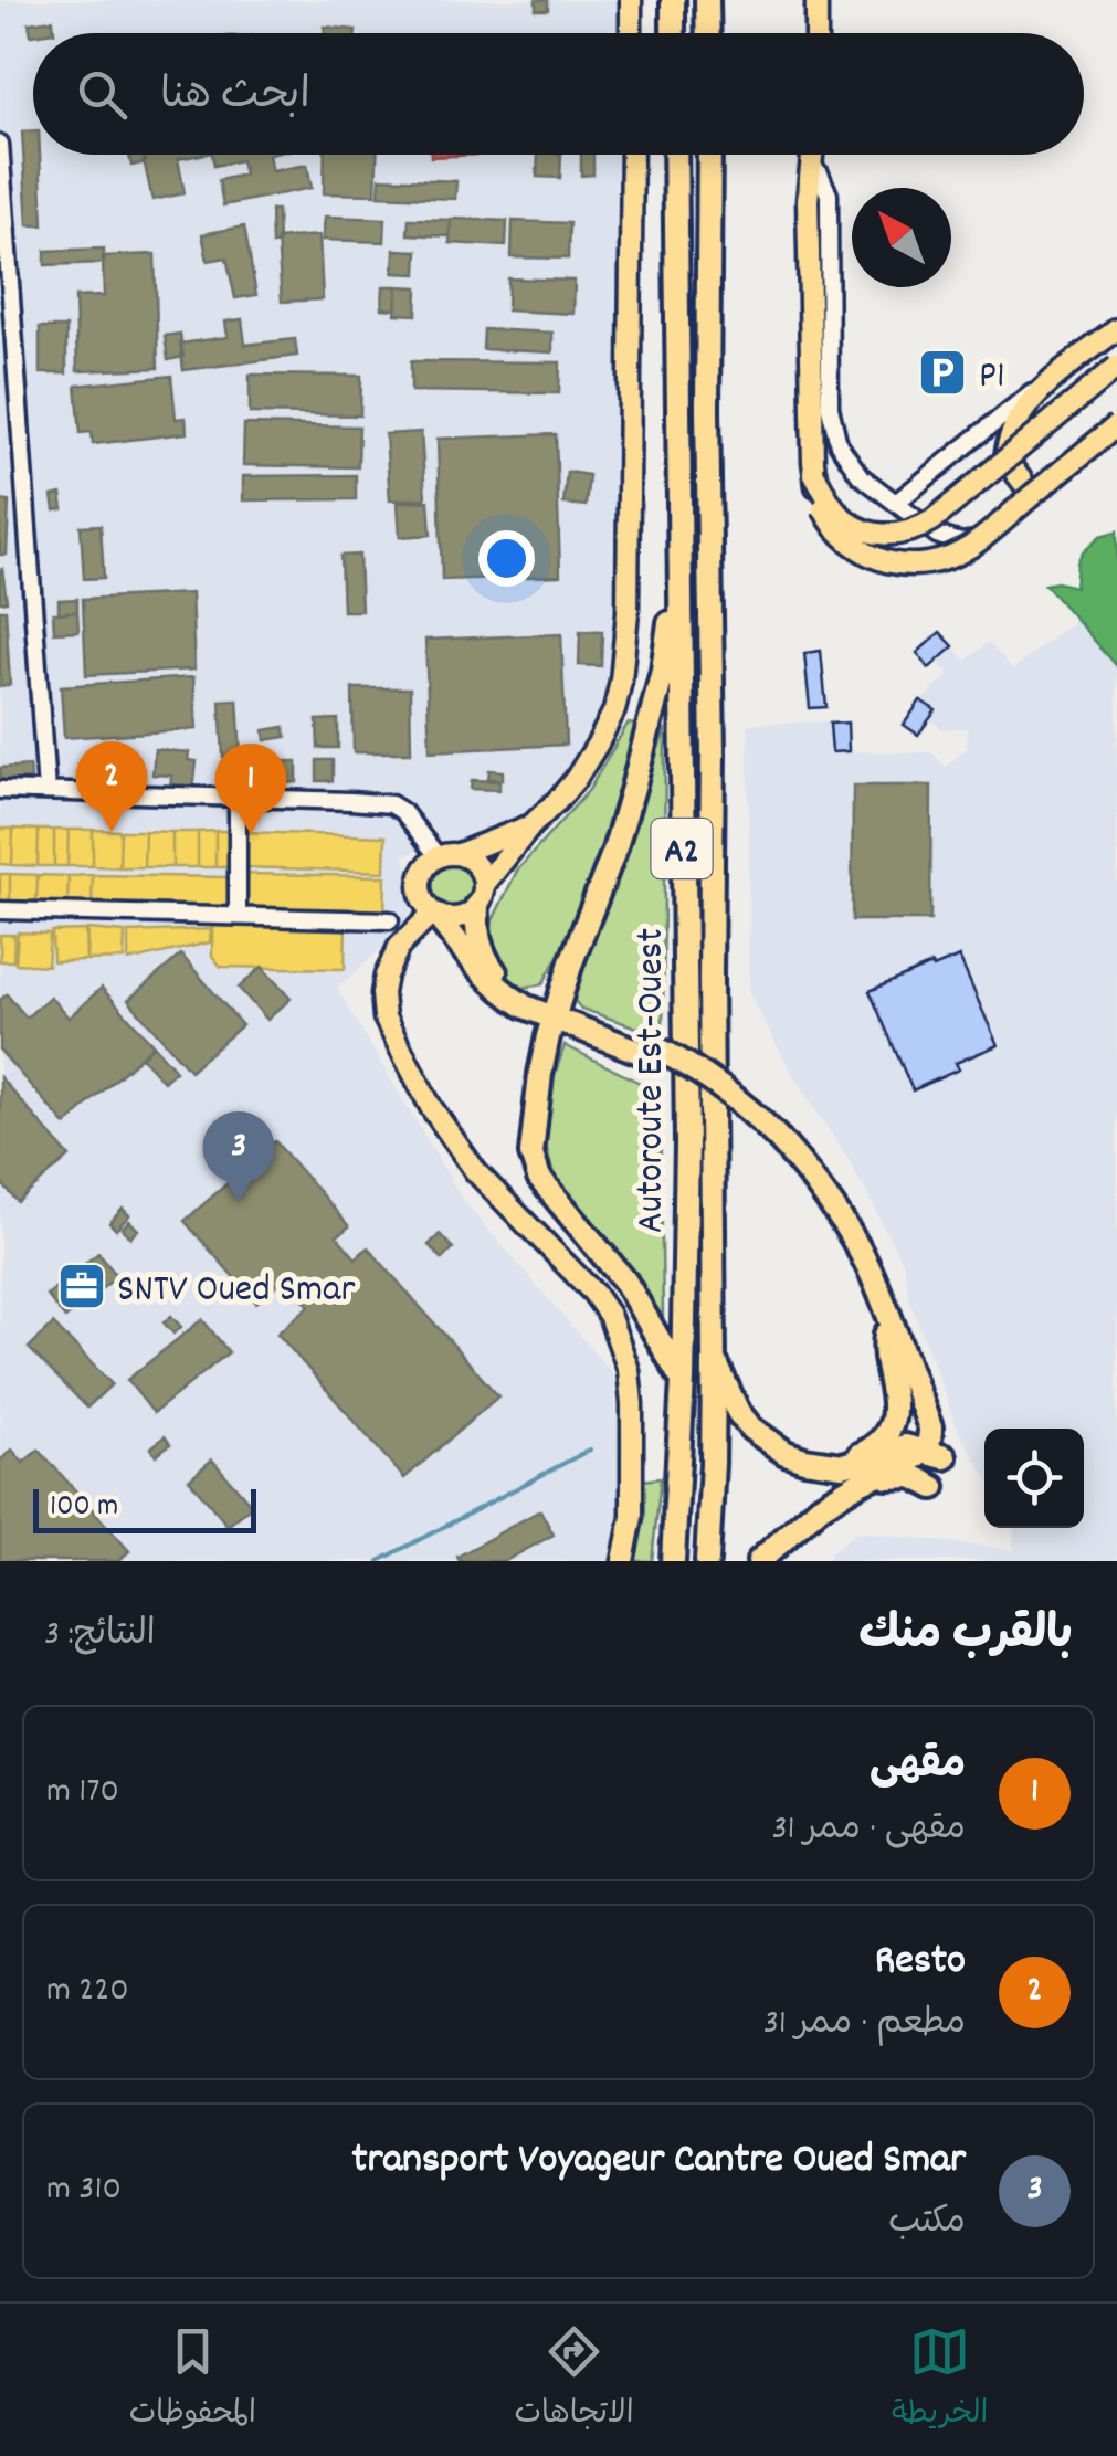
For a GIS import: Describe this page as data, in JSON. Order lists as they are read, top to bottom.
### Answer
{
  "streets": {
    "highway": ["A2", "Autoroute Est-Ouest"]
  },
  "places": {
    "parking": ["P1"],
    "office": ["SNTV Oued Smar"]
  },
  "scale_bar": "100 m",
  "north": "top left",
  "page": {
    "search": "ابحث هنا",
    "pins": ["2", "1", "3"],
    "scale": "100 m",
    "heading": ["بالقرب منك", "النتائج: 3"],
    "list": [
      {
        "mark": "1",
        "name": "مقهى",
        "note": "مقهى · ممر 31",
        "value": "170 m"
      },
      {
        "mark": "2",
        "name": "Resto",
        "note": "مطعم · ممر 31",
        "value": "220 m"
      },
      {
        "mark": "3",
        "name": "transport Voyageur Cantre Oued Smar",
        "note": "مكتب",
        "value": "310 m"
      }
    ],
    "nav": ["الخريطة", "الاتجاهات", "المحفوظات"]
  }
}
